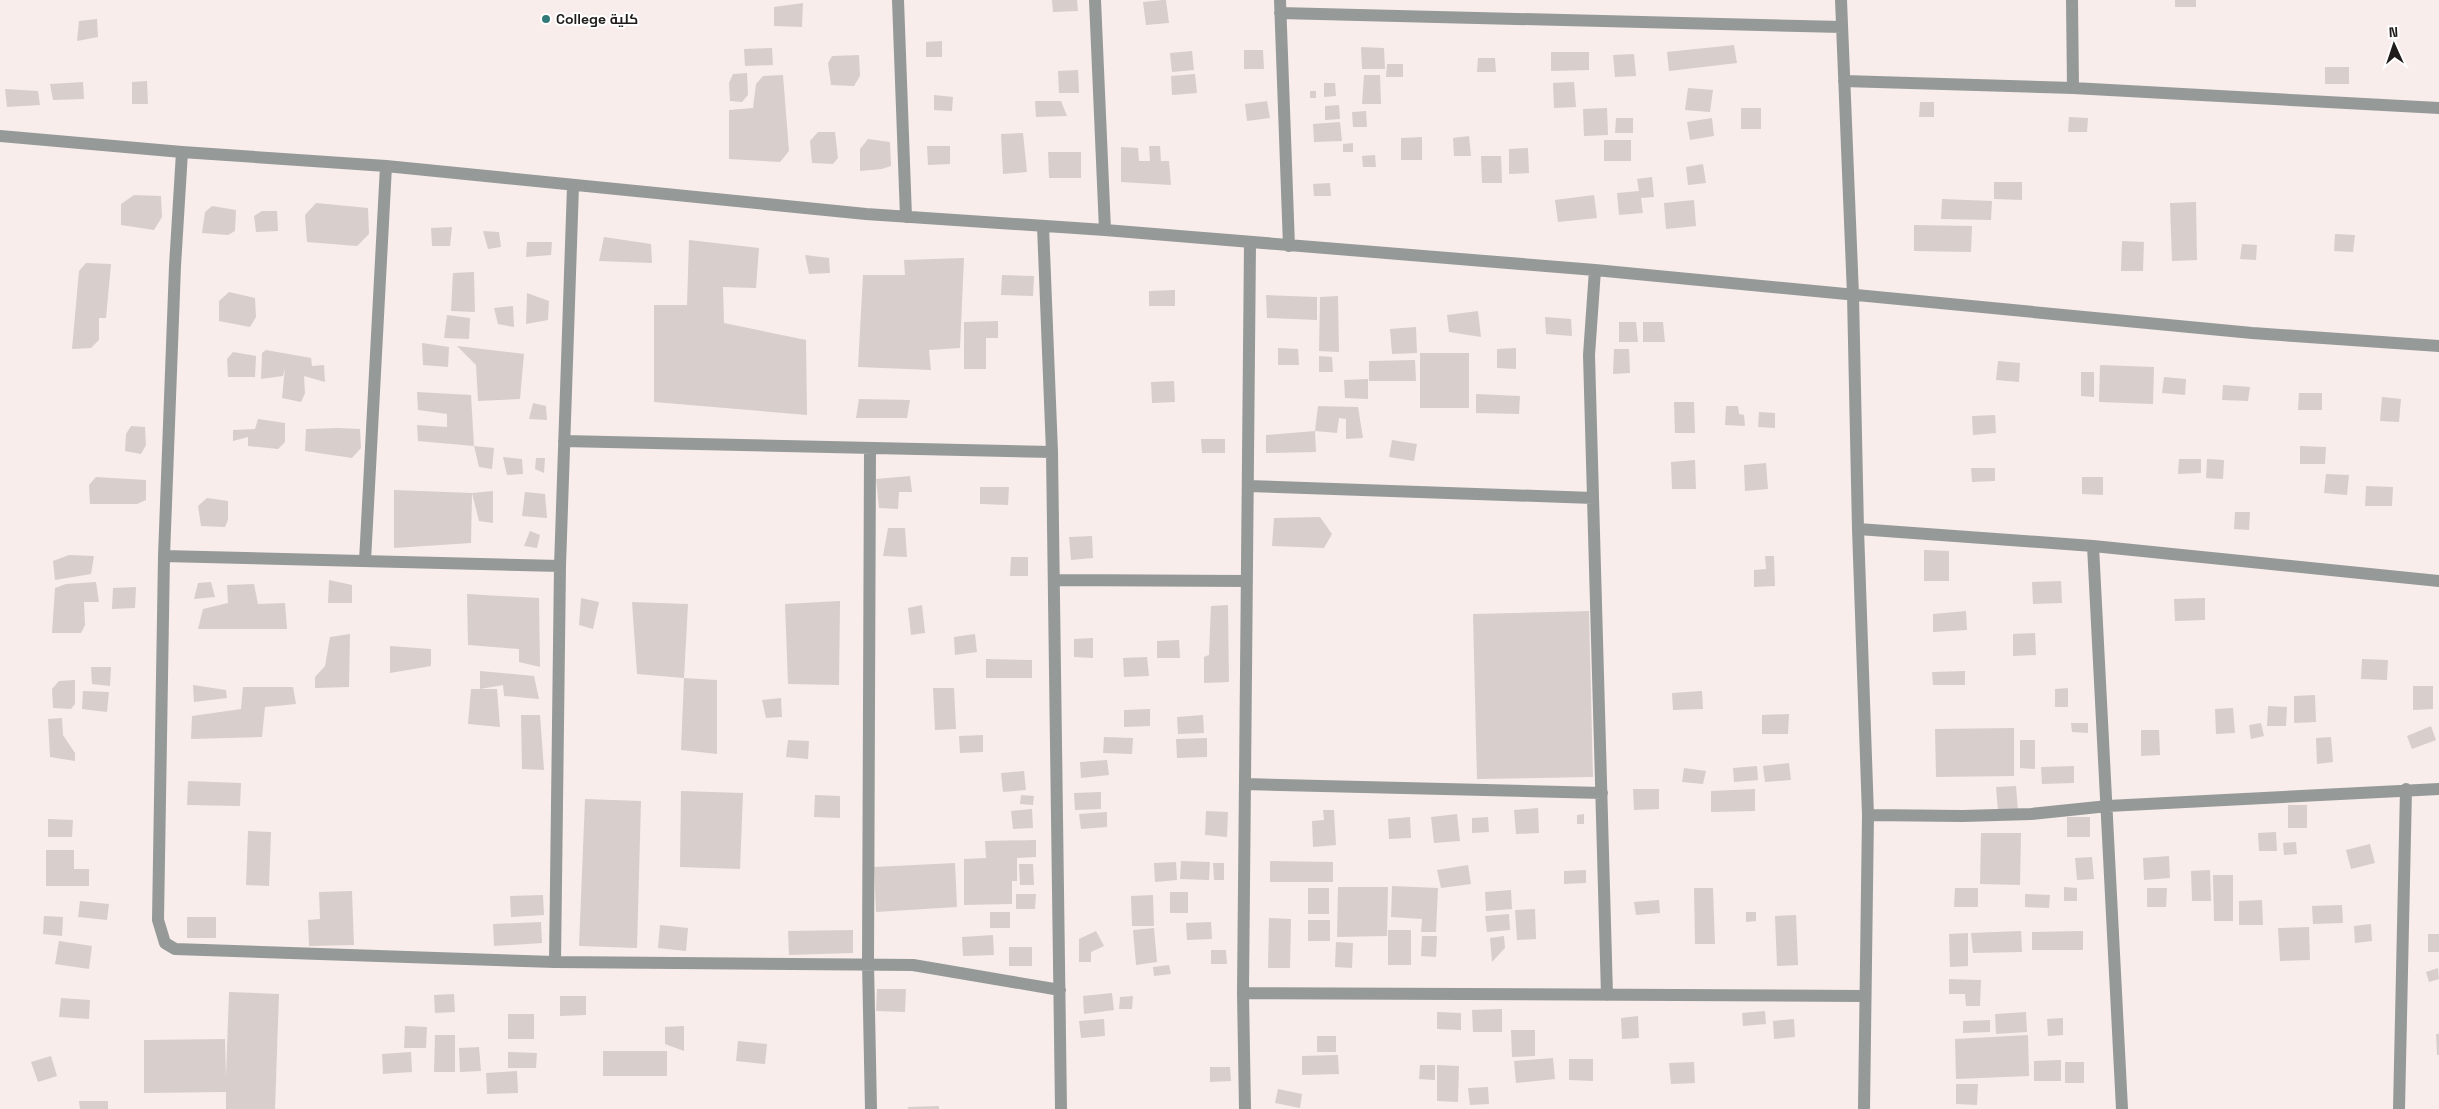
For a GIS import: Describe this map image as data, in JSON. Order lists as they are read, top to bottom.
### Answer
{
  "places": ["College كلية"],
  "north": "top"
}
